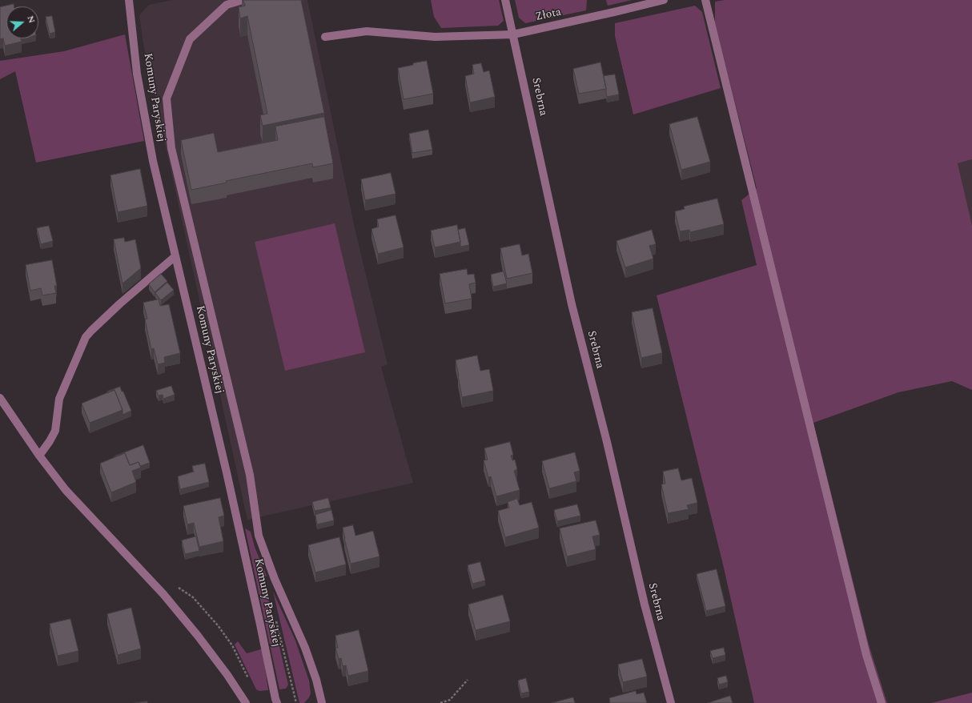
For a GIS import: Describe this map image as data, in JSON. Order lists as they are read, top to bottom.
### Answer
{
  "streets": {
    "street": ["Złota", "Srebrna", "Komuny Paryskiej"]
  },
  "crossings": [
    ["Złota", "Srebrna"]
  ],
  "north": "right"
}
